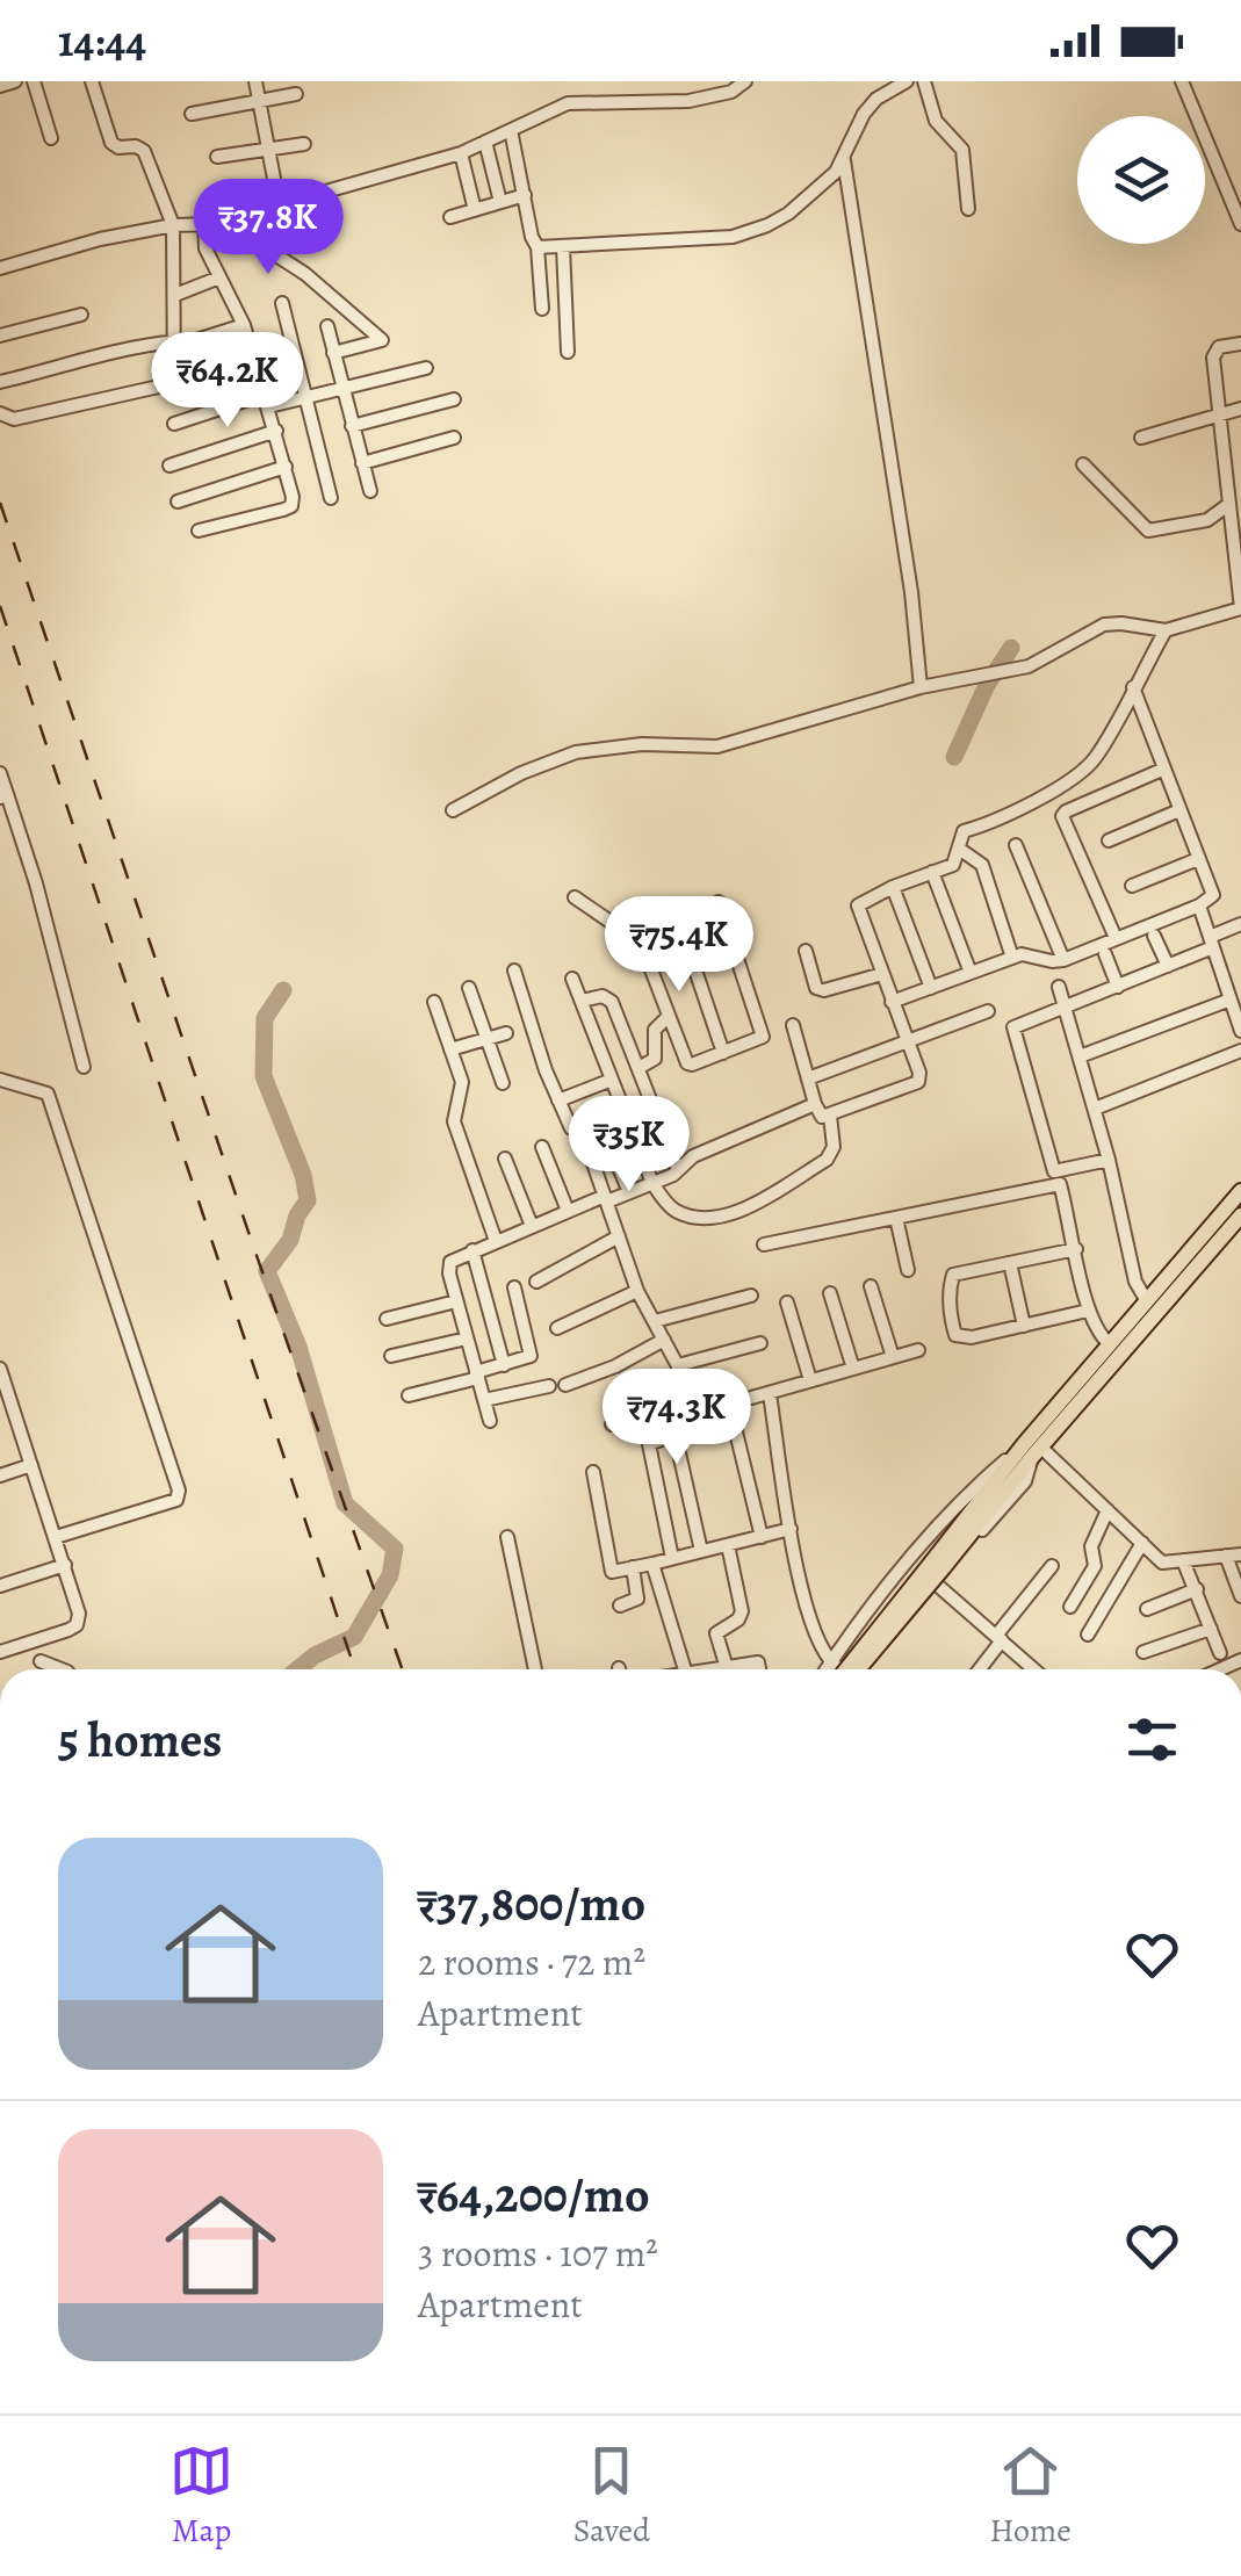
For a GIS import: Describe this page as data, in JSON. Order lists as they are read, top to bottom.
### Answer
{
  "page": {
    "status": "14:44",
    "price": [
      "₹37.8K",
      "₹64.2K",
      "₹75.4K",
      "₹35K",
      "₹74.3K"
    ],
    "heading": "5 homes",
    "list": [
      {
        "name": "₹37,800/mo",
        "note": "2 rooms · 72 m² · Apartment"
      },
      {
        "name": "₹64,200/mo",
        "note": "3 rooms · 107 m² · Apartment"
      }
    ],
    "tabs": ["Map", "Saved", "Home"]
  }
}
